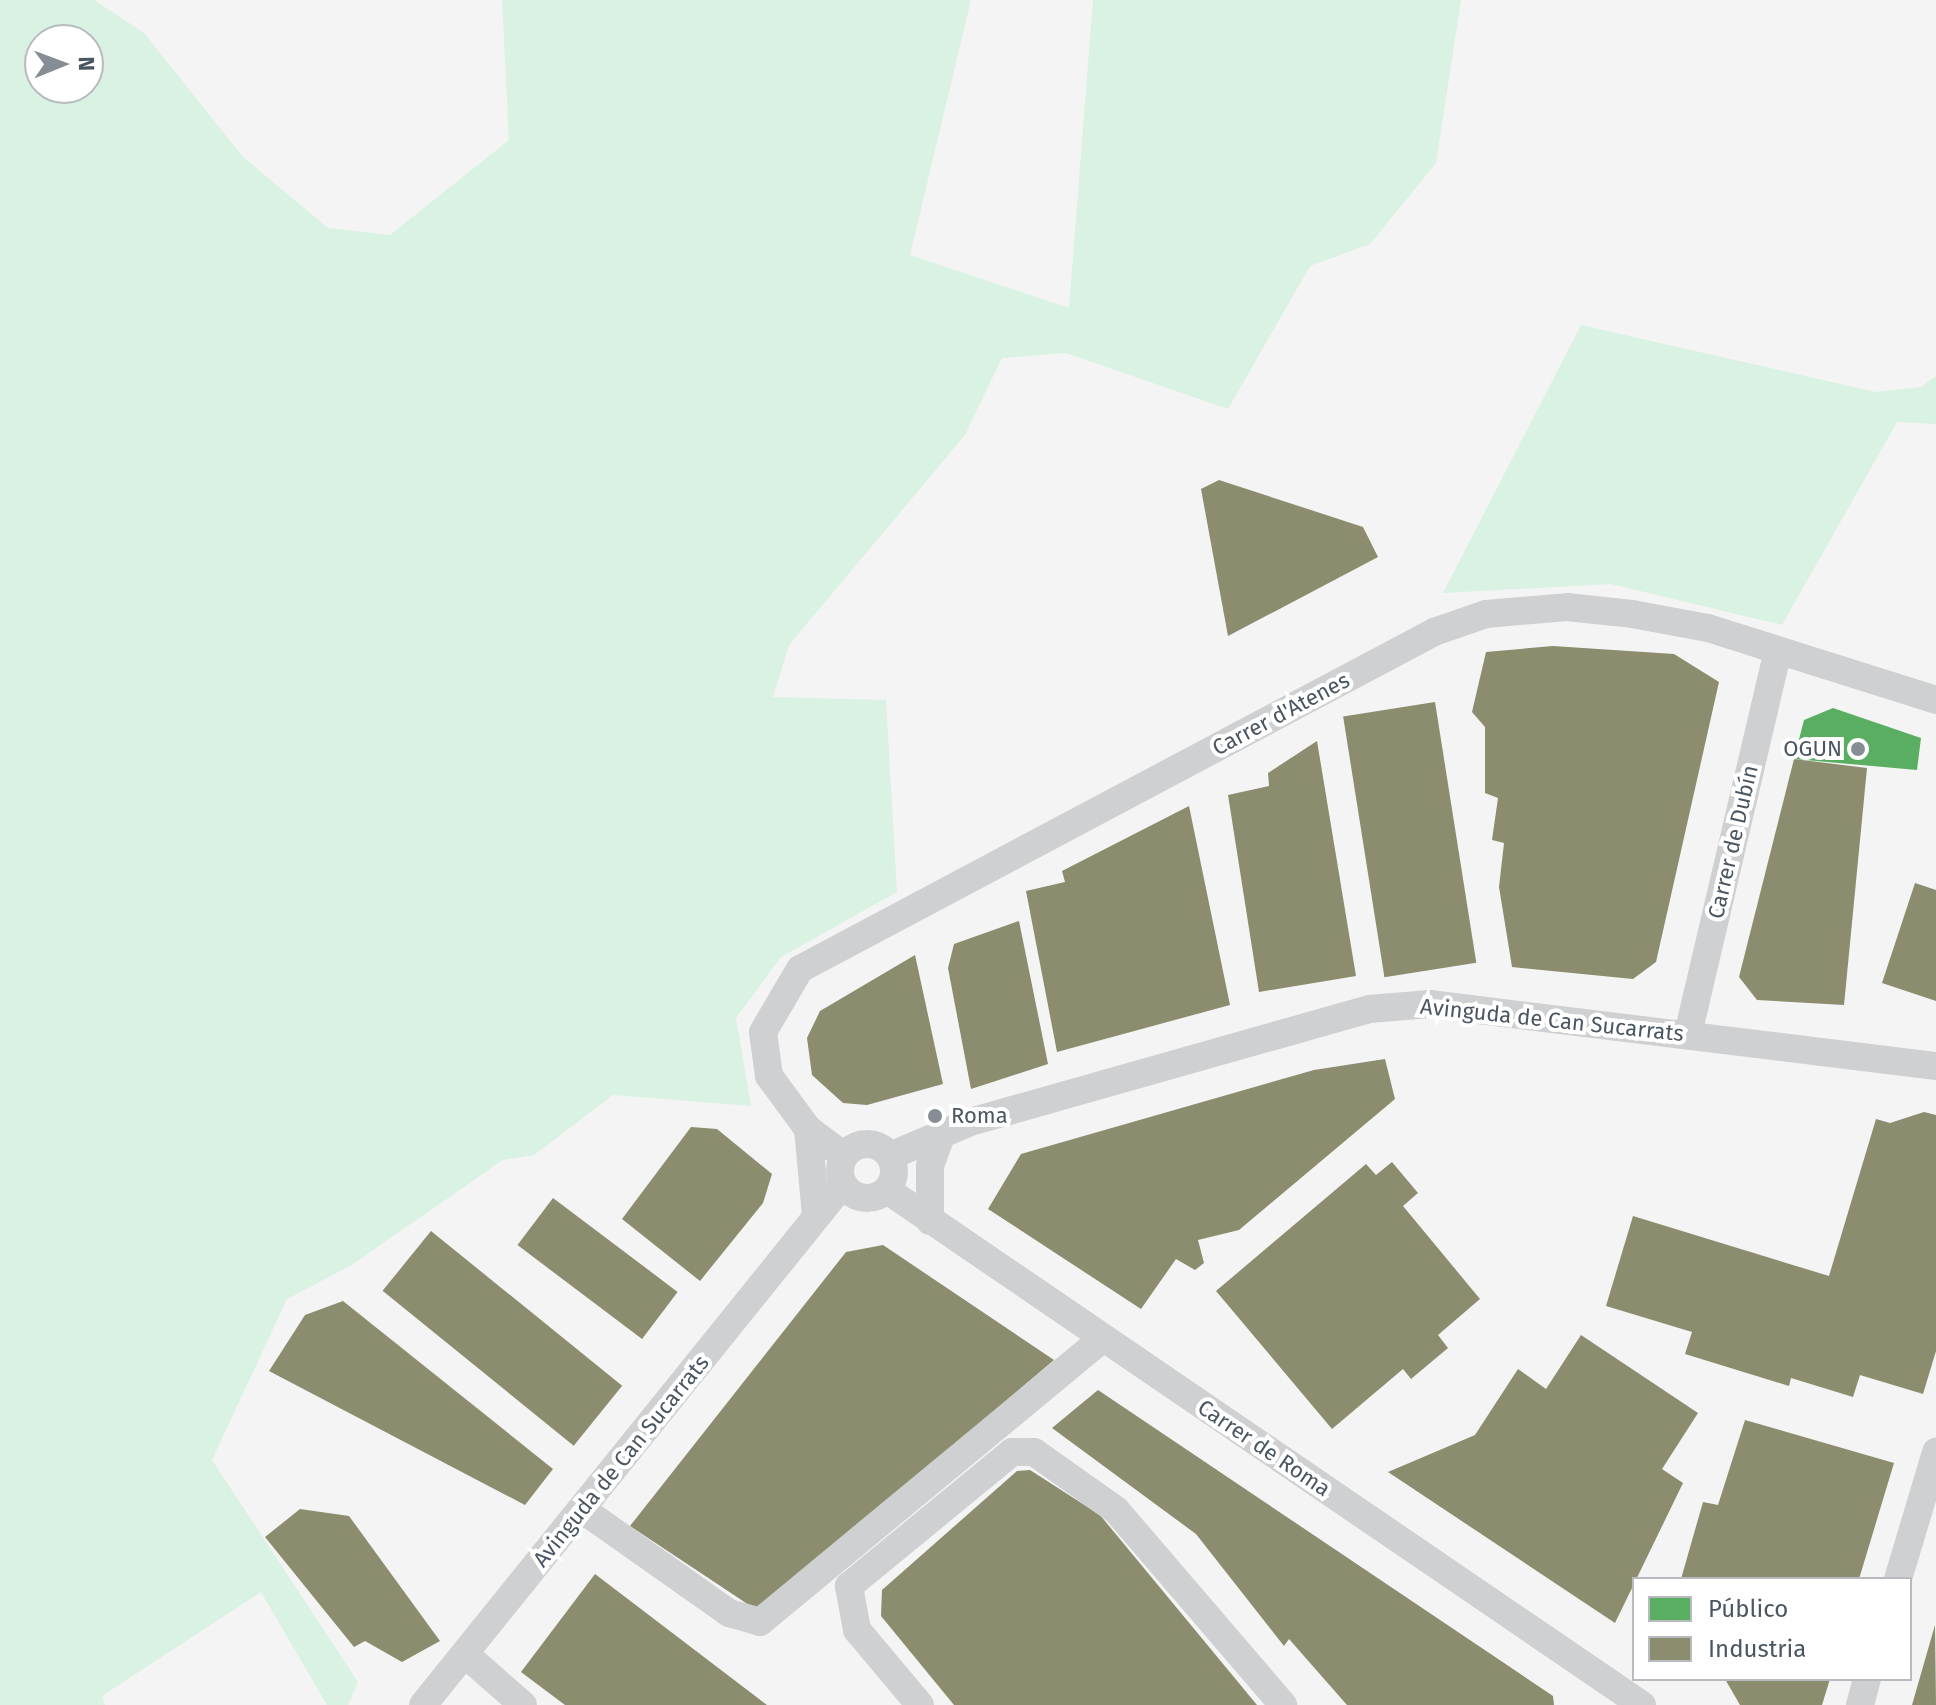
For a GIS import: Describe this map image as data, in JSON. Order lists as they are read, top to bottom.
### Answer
{
  "streets": {
    "street": [
      "Carrer d'Atenes",
      "Carrer de Dubín",
      "Avinguda de Can Sucarrats",
      "Carrer de Roma"
    ]
  },
  "crossings": [
    ["Carrer d'Atenes", "Carrer de Dubín"],
    ["Carrer de Dubín", "Avinguda de Can Sucarrats"],
    ["Avinguda de Can Sucarrats", "Carrer de Roma"]
  ],
  "places": ["OGUN", "Roma"],
  "legend": ["Público", "Industria"],
  "north": "right"
}
